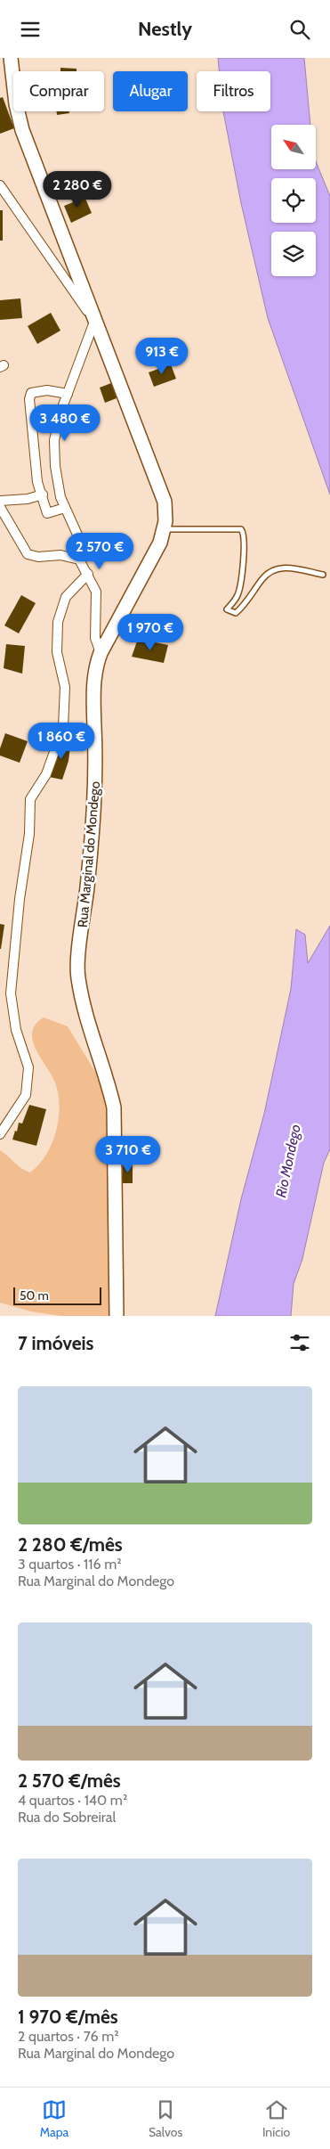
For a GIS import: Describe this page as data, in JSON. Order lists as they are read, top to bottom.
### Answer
{
  "streets": {
    "main road": ["Rua Marginal do Mondego"]
  },
  "water": ["Rio Mondego"],
  "scale_bar": "50 m",
  "north": "top left",
  "page": {
    "header": "Nestly",
    "chip": ["Comprar", "Alugar", "Filtros"],
    "price": [
      "2 280 €",
      "913 €",
      "3 480 €",
      "2 570 €",
      "1 970 €",
      "1 860 €",
      "3 710 €"
    ],
    "scale": "50 m",
    "heading": "7 imóveis",
    "list": [
      {
        "name": "2 280 €/mês",
        "note": "3 quartos · 116 m² · Rua Marginal do Mondego"
      },
      {
        "name": "2 570 €/mês",
        "note": "4 quartos · 140 m² · Rua do Sobreiral"
      },
      {
        "name": "1 970 €/mês",
        "note": "2 quartos · 76 m² · Rua Marginal do Mondego"
      }
    ],
    "tabs": ["Mapa", "Salvos", "Início"]
  }
}
